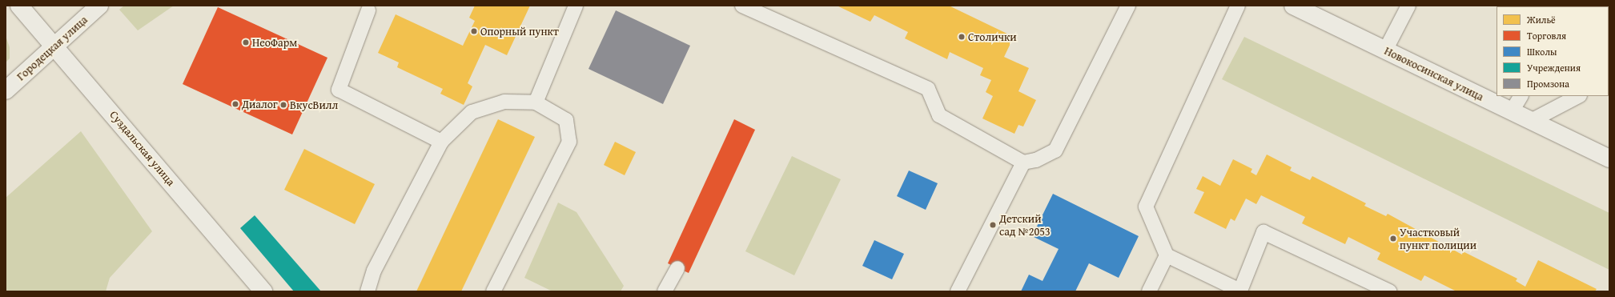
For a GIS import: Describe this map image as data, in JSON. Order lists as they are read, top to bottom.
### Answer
{
  "streets": {
    "street": ["Городецкая улица", "Новокосинская улица", "Суздальская улица"]
  },
  "crossings": [
    ["Городецкая улица", "Суздальская улица"]
  ],
  "places": [
    "Опорный пункт",
    "Столички",
    "НеоФарм",
    "Диалог",
    "ВкусВилл",
    "Детский сад №2053",
    "Участковый пункт полиции"
  ],
  "legend": [
    "Жильё",
    "Торговля",
    "Школы",
    "Учреждения",
    "Промзона"
  ]
}
